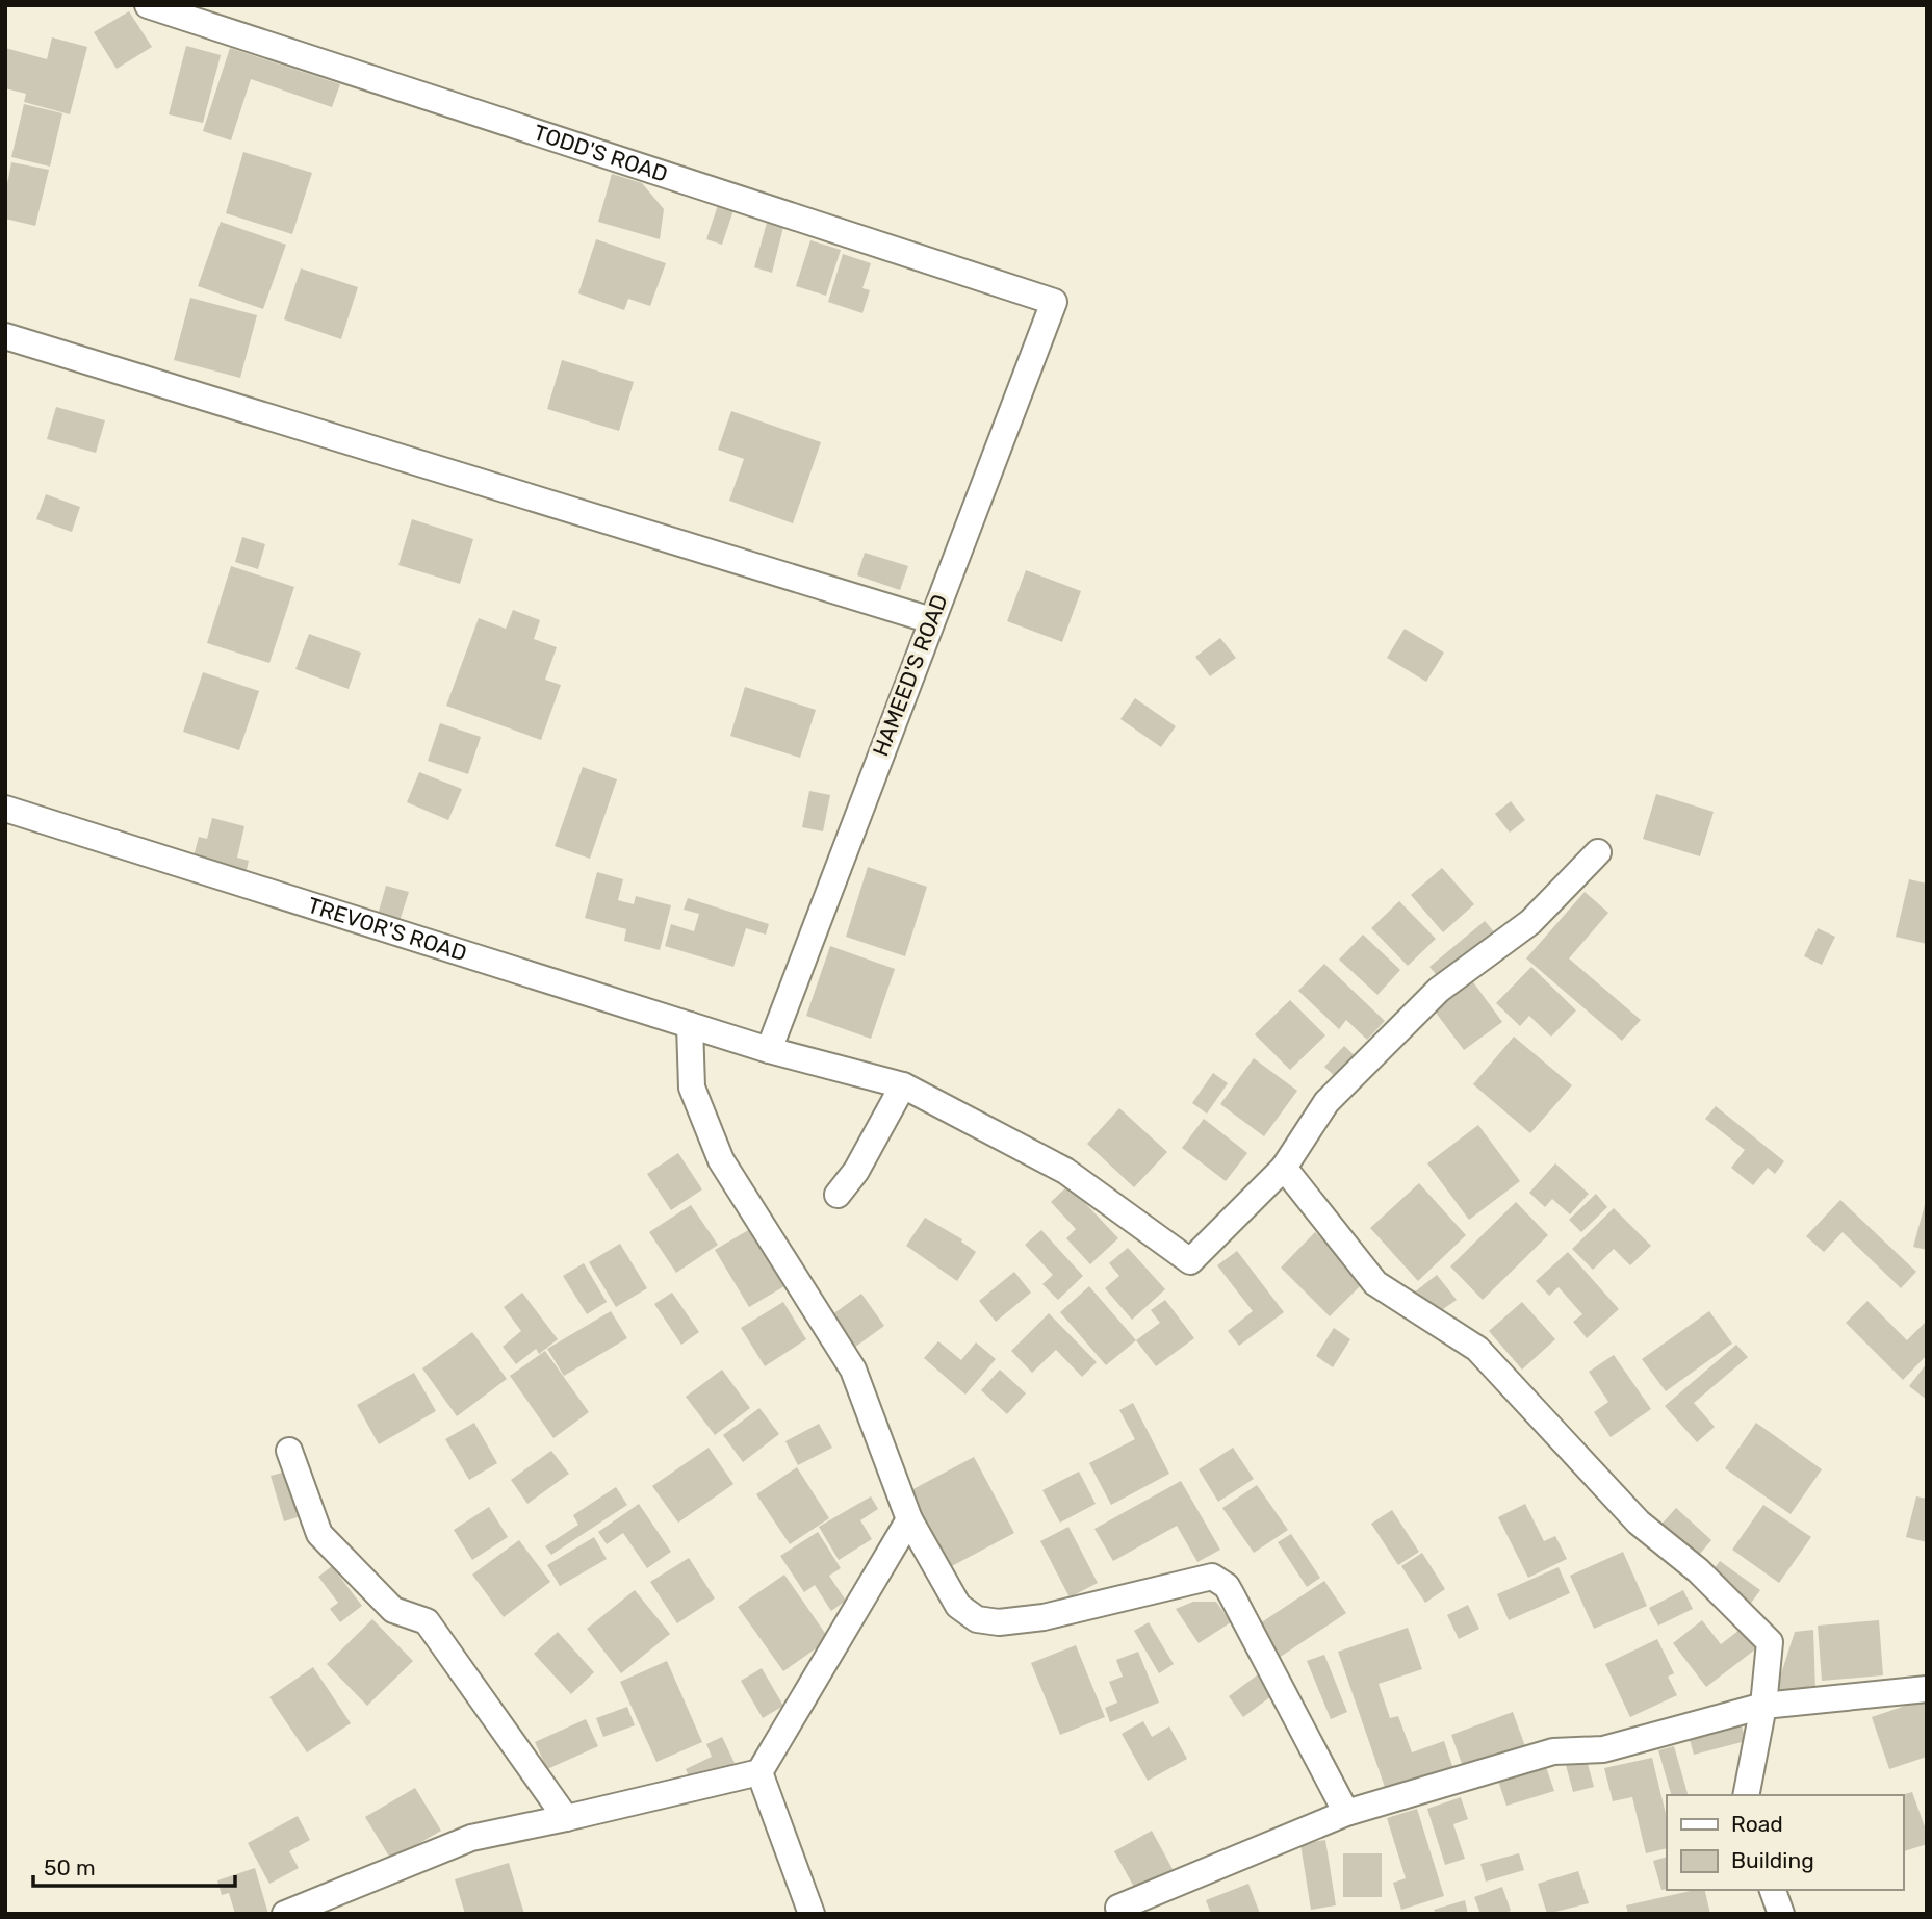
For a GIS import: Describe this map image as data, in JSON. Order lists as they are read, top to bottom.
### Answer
{
  "streets": {
    "street": ["TODD'S ROAD", "HAMEED'S ROAD", "TREVOR'S ROAD"]
  },
  "crossings": [
    ["TODD'S ROAD", "HAMEED'S ROAD"],
    ["HAMEED'S ROAD", "TREVOR'S ROAD"]
  ],
  "legend": ["Road", "Building"],
  "scale_bar": "50 m"
}
